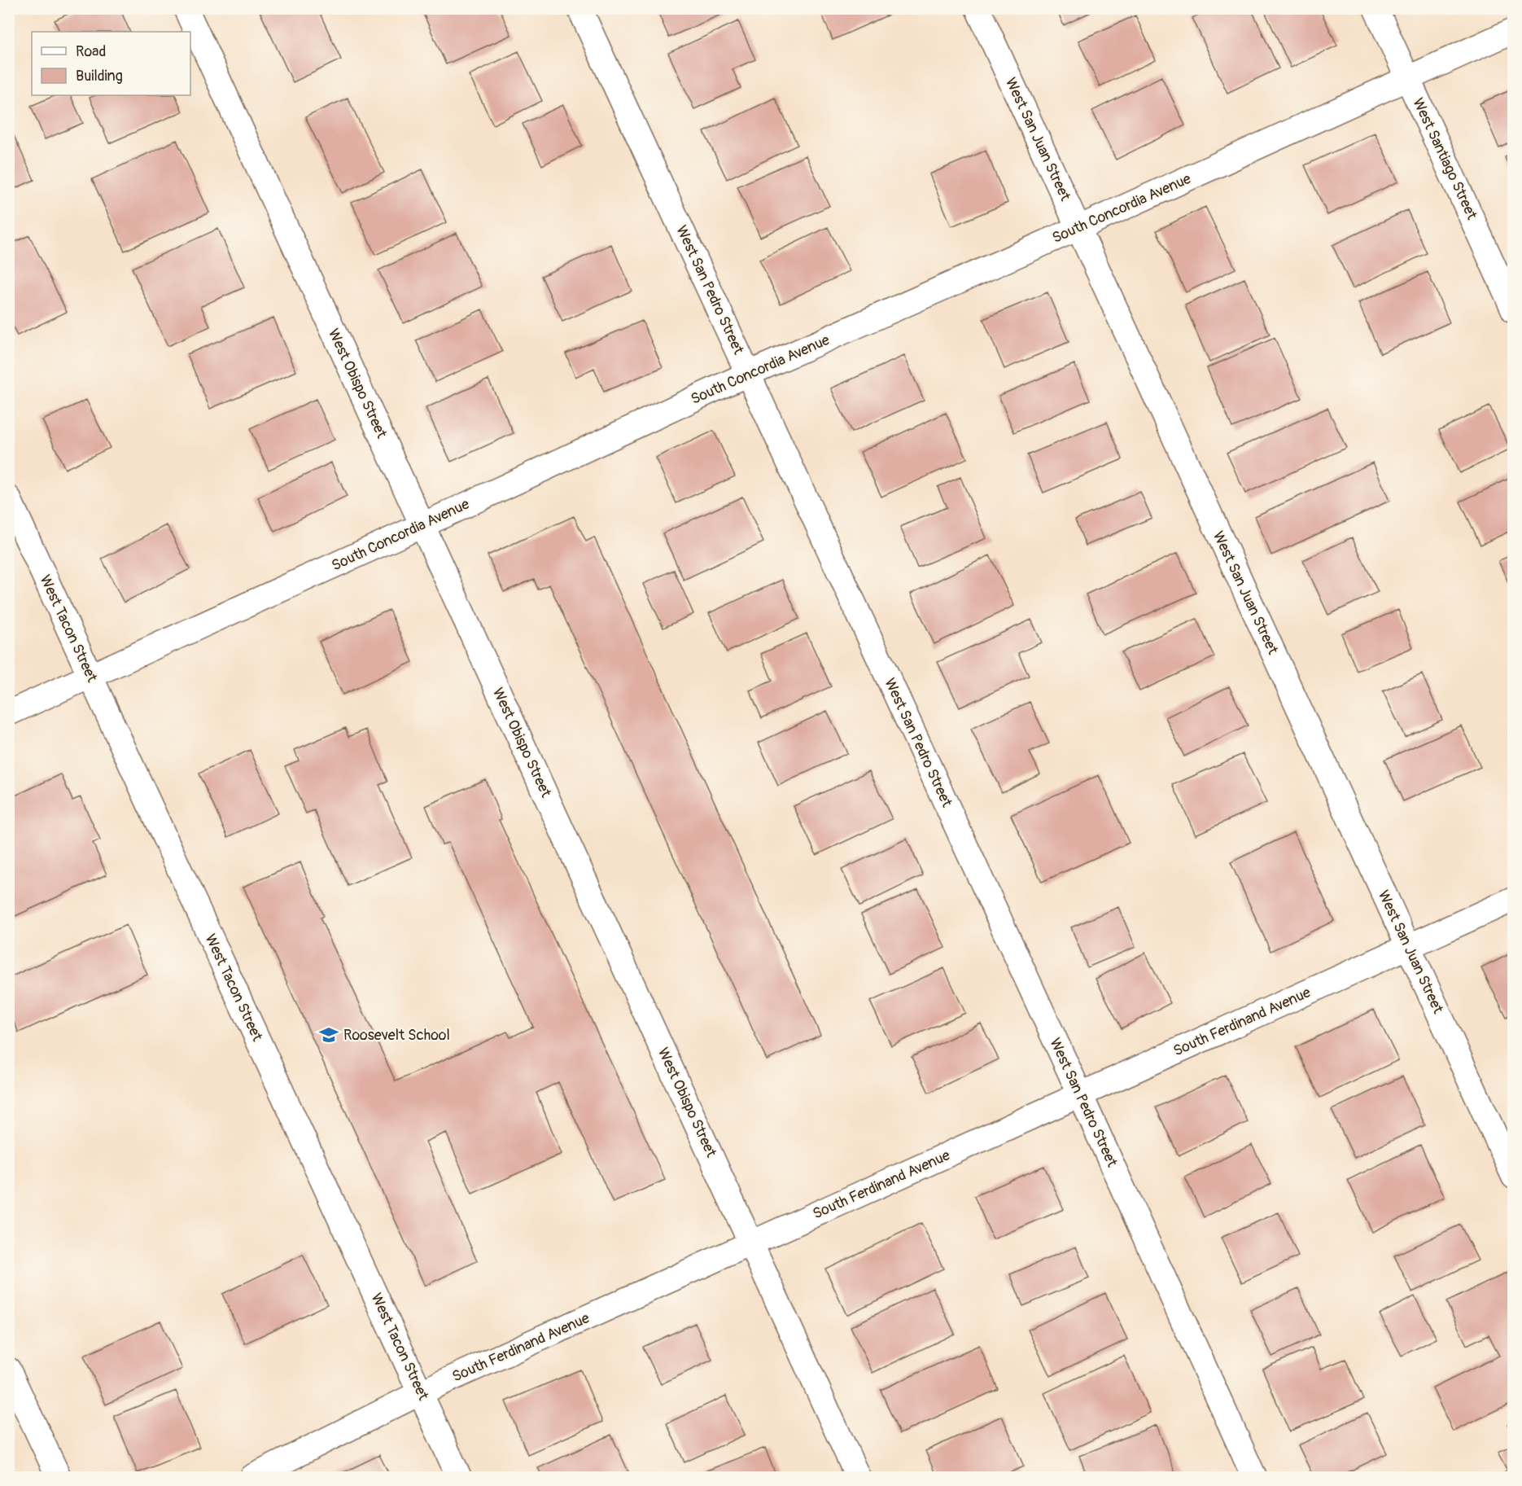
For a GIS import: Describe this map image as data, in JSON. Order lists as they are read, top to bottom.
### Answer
{
  "streets": {
    "street": [
      "West San Juan Street",
      "West Santiago Street",
      "South Concordia Avenue",
      "West San Pedro Street",
      "West Obispo Street",
      "West Tacon Street",
      "South Ferdinand Avenue"
    ]
  },
  "crossings": [
    ["West San Juan Street", "South Concordia Avenue"],
    ["West San Juan Street", "South Ferdinand Avenue"],
    ["West Santiago Street", "South Concordia Avenue"],
    ["South Concordia Avenue", "West San Pedro Street"],
    ["South Concordia Avenue", "West Obispo Street"],
    ["South Concordia Avenue", "West Tacon Street"],
    ["West San Pedro Street", "South Ferdinand Avenue"],
    ["West Obispo Street", "South Ferdinand Avenue"],
    ["West Tacon Street", "South Ferdinand Avenue"]
  ],
  "places": {
    "school or university": ["Roosevelt School"]
  },
  "legend": ["Road", "Building"]
}
